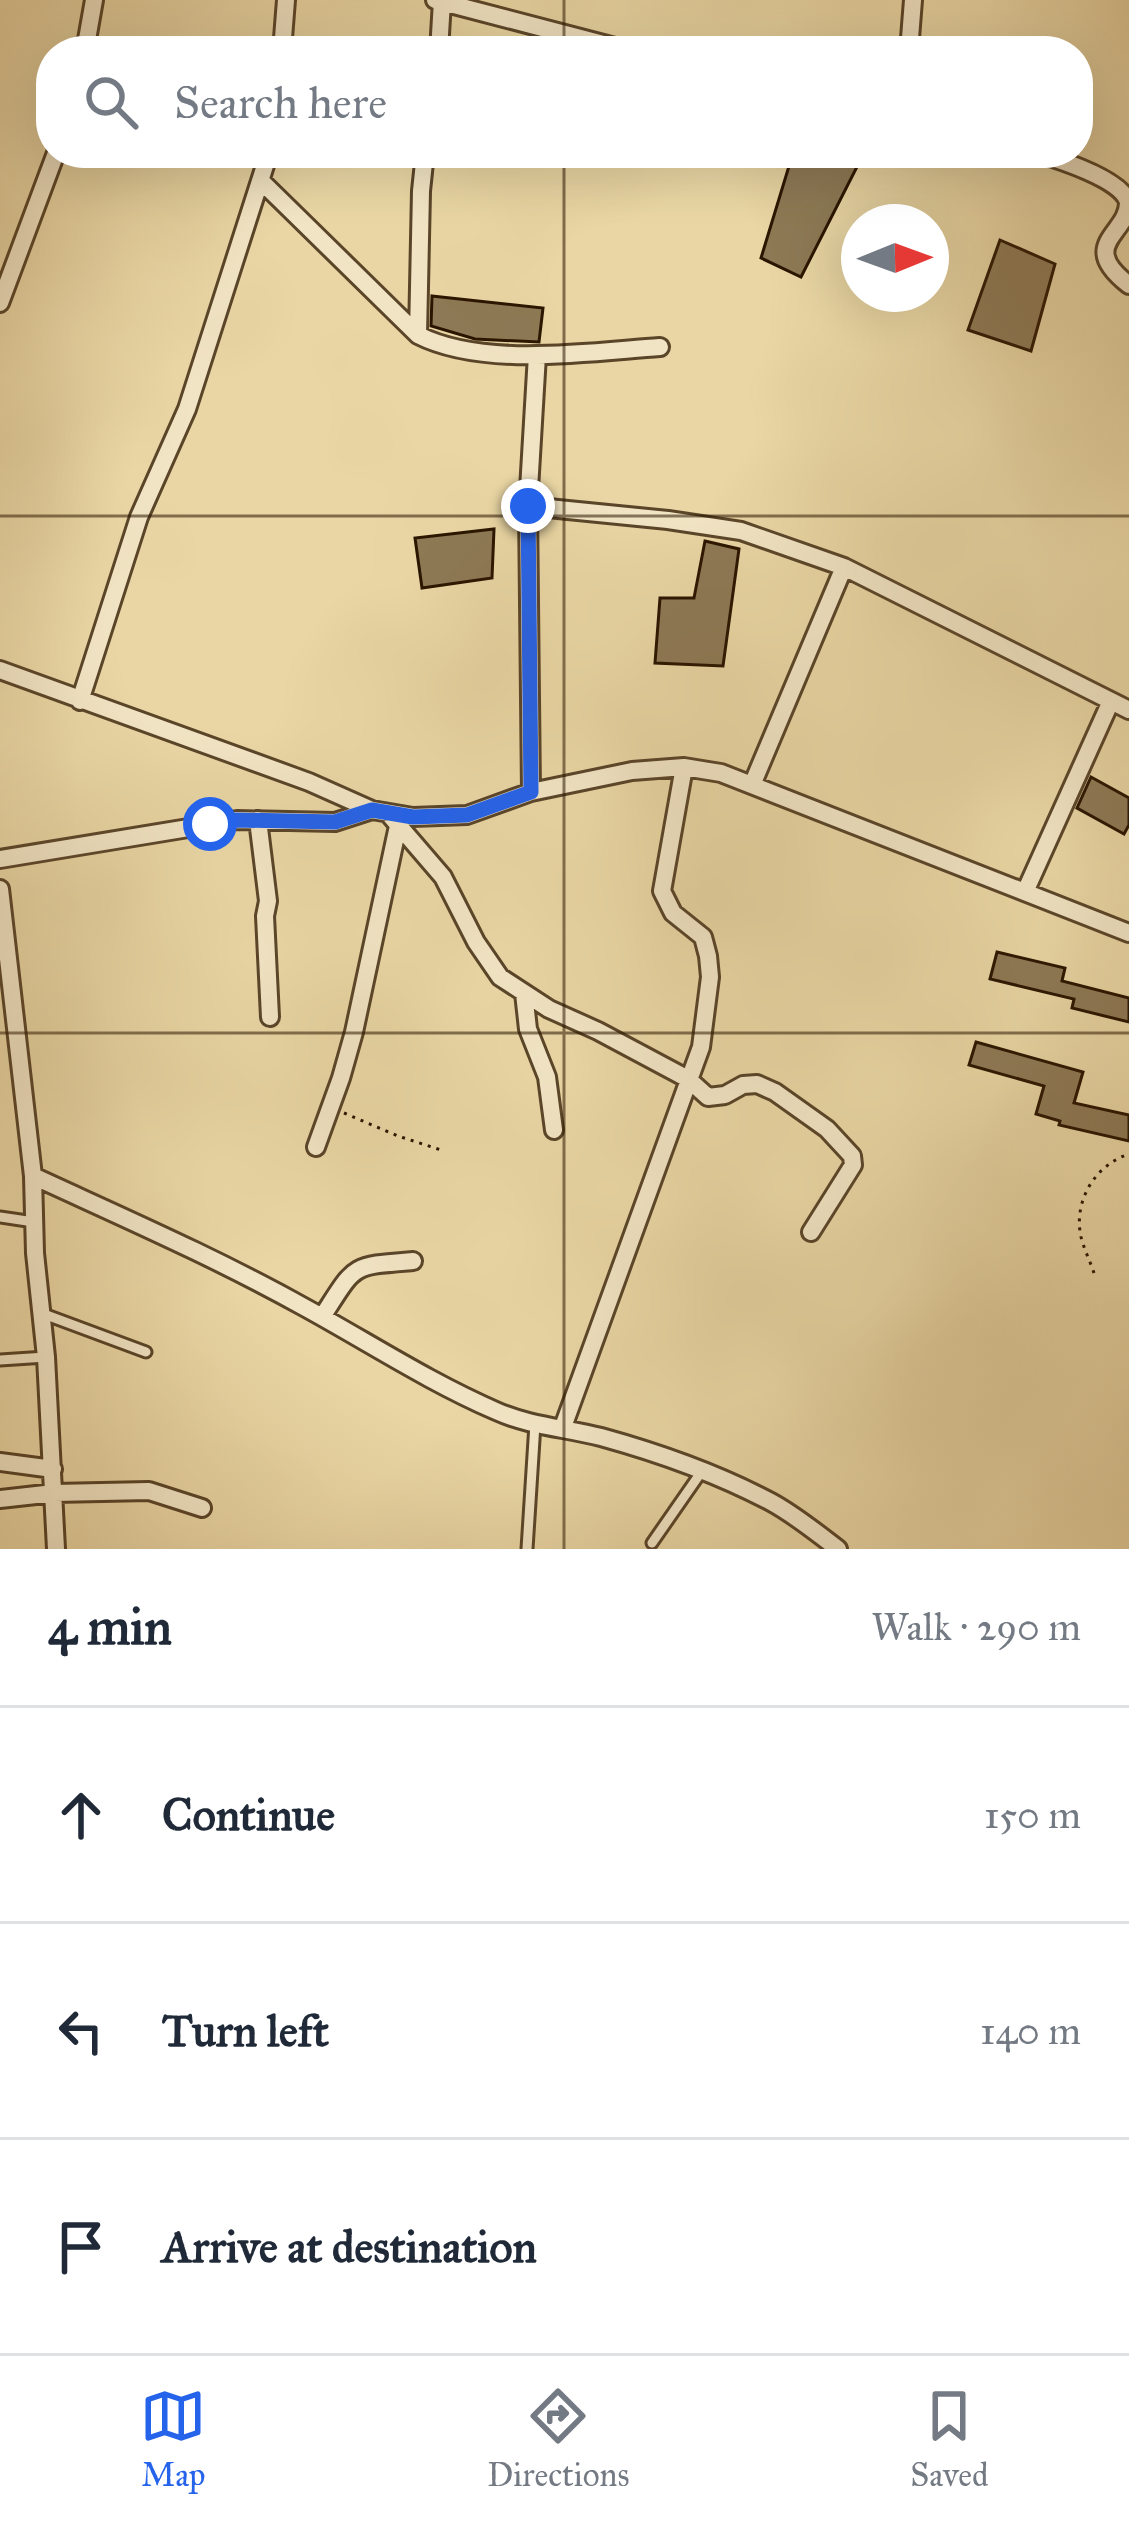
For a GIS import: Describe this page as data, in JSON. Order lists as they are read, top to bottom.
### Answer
{
  "north": "right",
  "page": {
    "search": "Search here",
    "heading": ["4 min", "Walk · 290 m"],
    "list": [
      ["Continue", "150 m"],
      ["Turn left", "140 m"],
      "Arrive at destination"
    ],
    "nav": ["Map", "Directions", "Saved"]
  }
}
